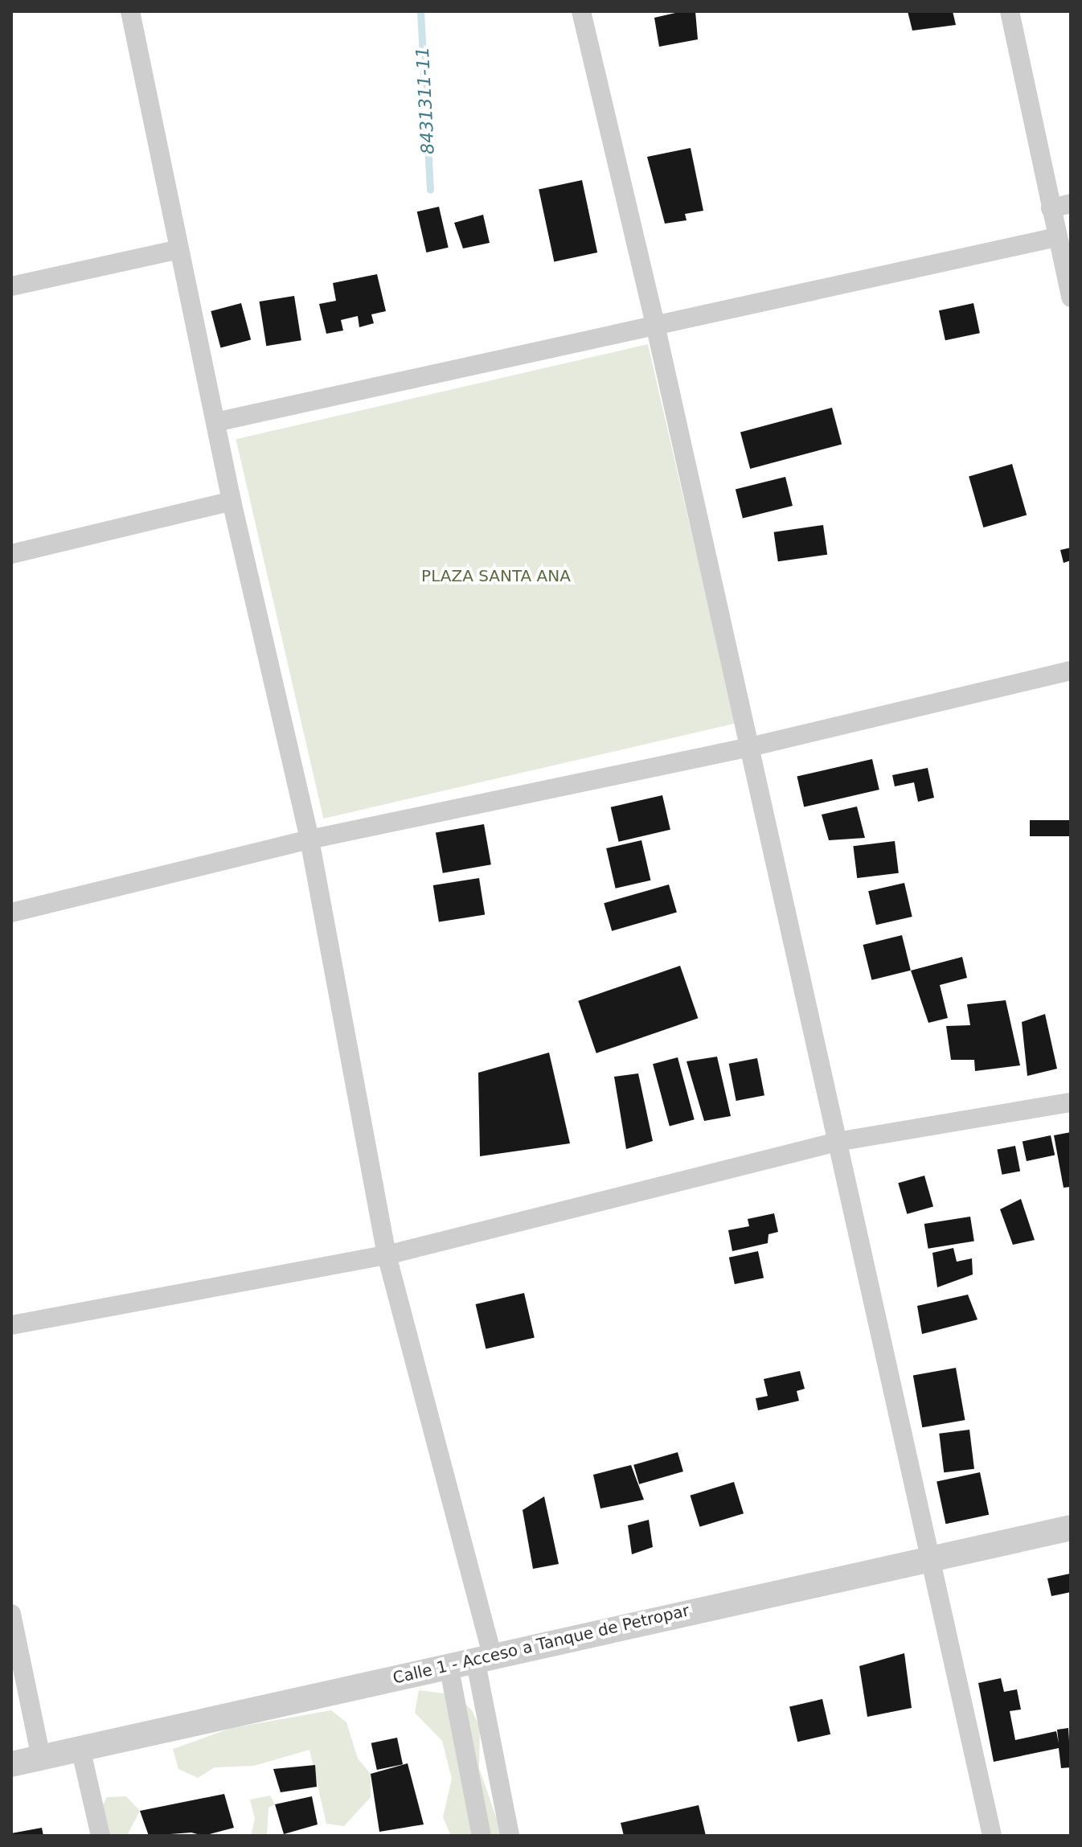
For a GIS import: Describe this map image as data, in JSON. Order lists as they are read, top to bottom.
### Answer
{
  "streets": {
    "street": ["Calle 1 - Acceso a Tanque de Petropar"]
  },
  "water": ["8431311-11"],
  "parks": ["PLAZA SANTA ANA"]
}
